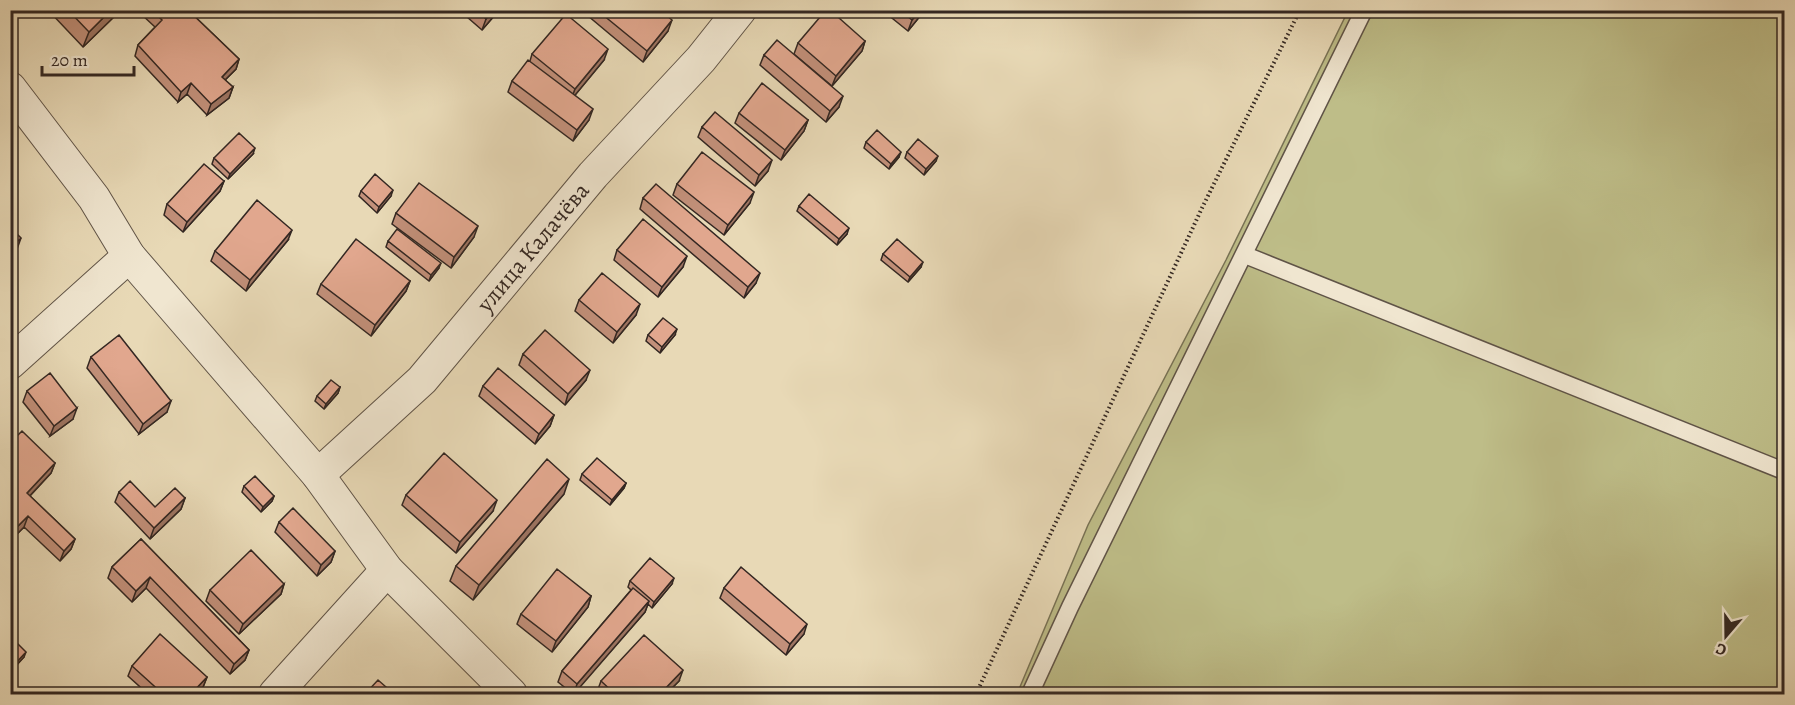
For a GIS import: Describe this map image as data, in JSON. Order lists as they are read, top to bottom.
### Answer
{
  "streets": {
    "street": ["улица Калачёва"]
  },
  "scale_bar": "20 m",
  "north": "bottom"
}
